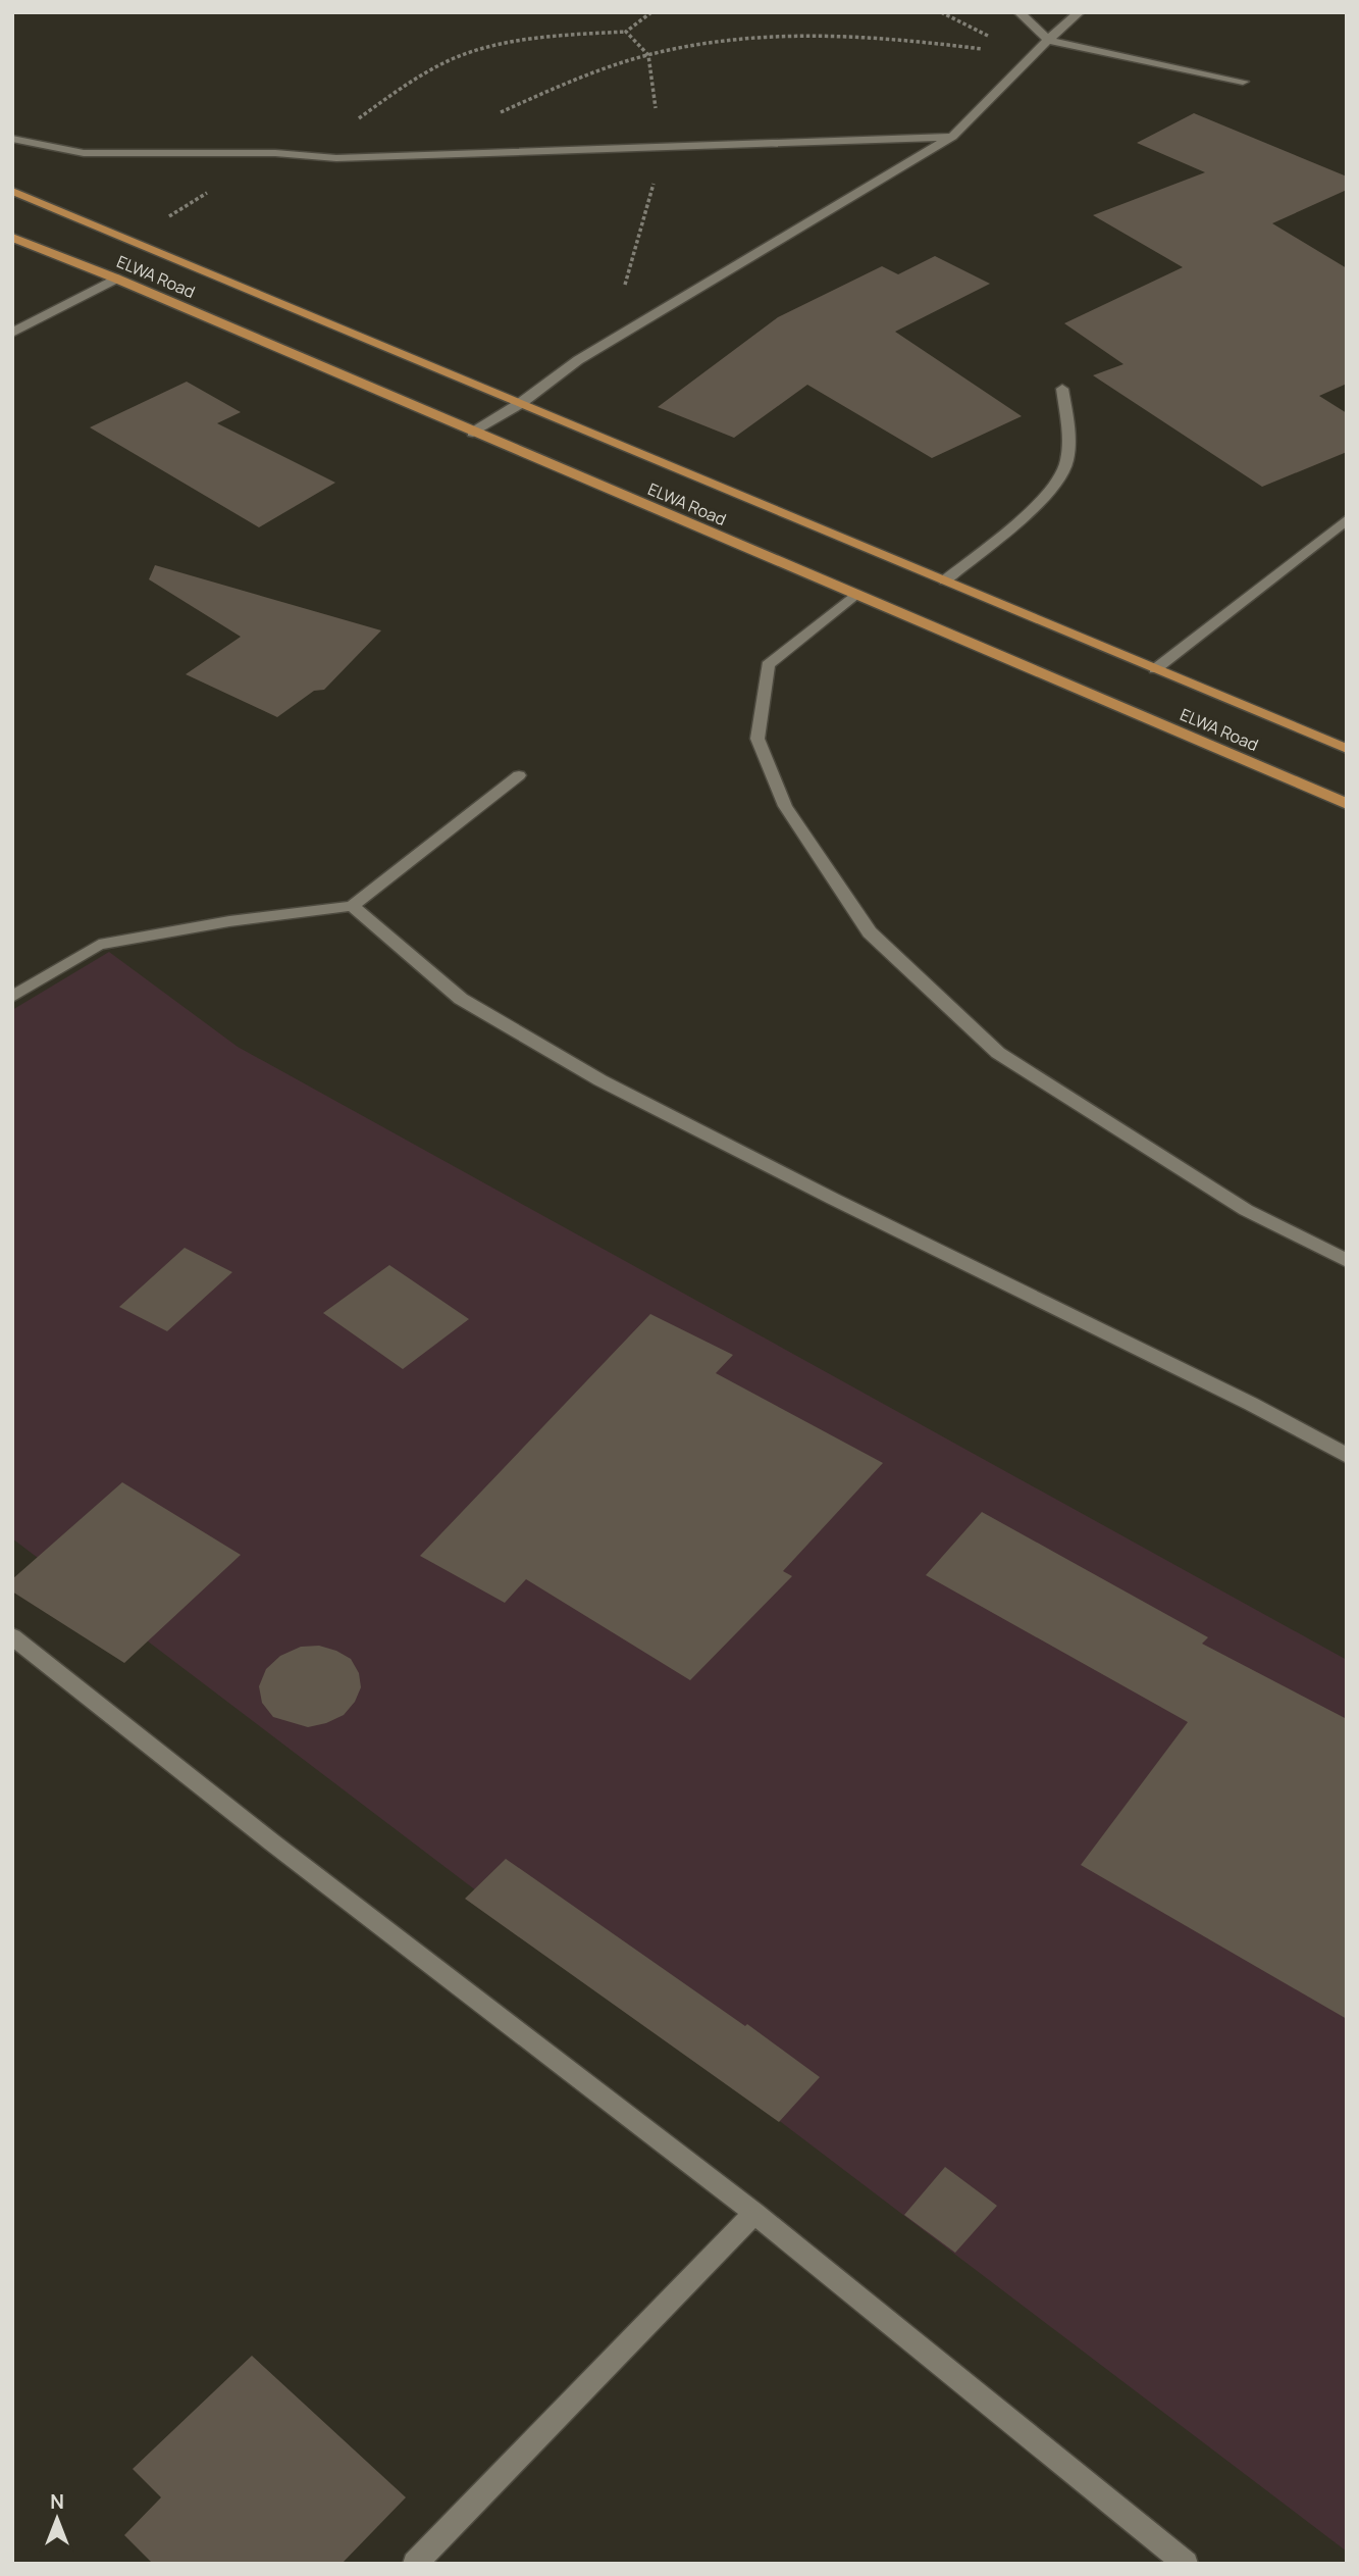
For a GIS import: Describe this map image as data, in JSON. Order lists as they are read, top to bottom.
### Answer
{
  "streets": {
    "main road": ["ELWA Road"]
  },
  "north": "top"
}
